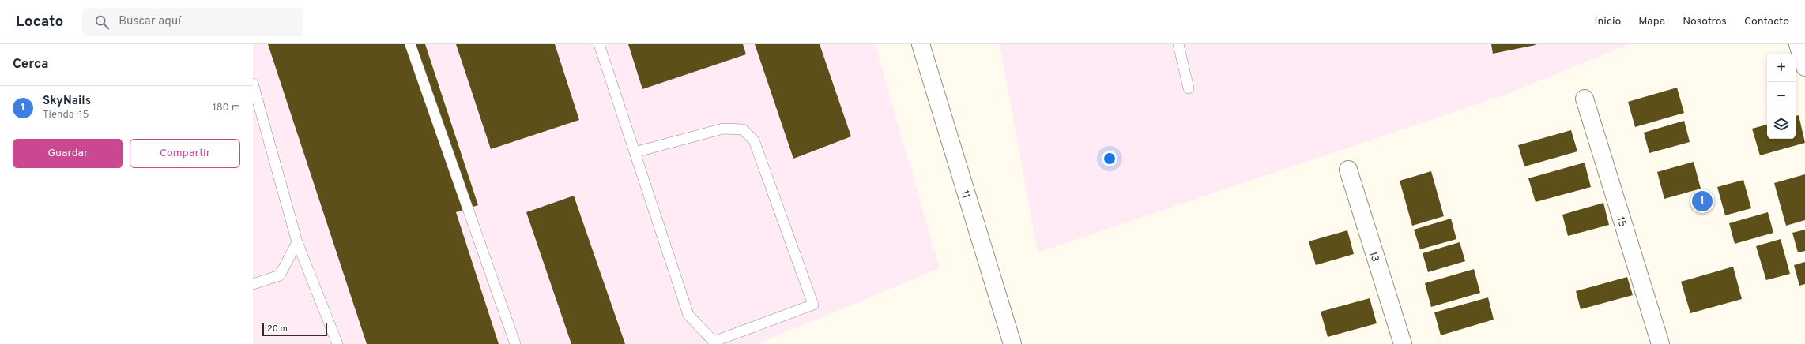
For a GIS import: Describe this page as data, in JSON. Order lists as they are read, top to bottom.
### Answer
{
  "streets": {
    "street": ["11", "15", "13"]
  },
  "scale_bar": "20 m",
  "page": {
    "header": "Locato",
    "search": "Buscar aquí",
    "nav": [
      "Inicio",
      "Mapa",
      "Nosotros",
      "Contacto"
    ],
    "heading": "Cerca",
    "map_buttons": ["+", "−"],
    "list": [
      {
        "mark": "1",
        "name": "SkyNails",
        "note": "Tienda · 15",
        "value": "180 m"
      }
    ],
    "buttons": ["Guardar", "Compartir"],
    "pins": "1",
    "scale": "20 m"
  }
}
